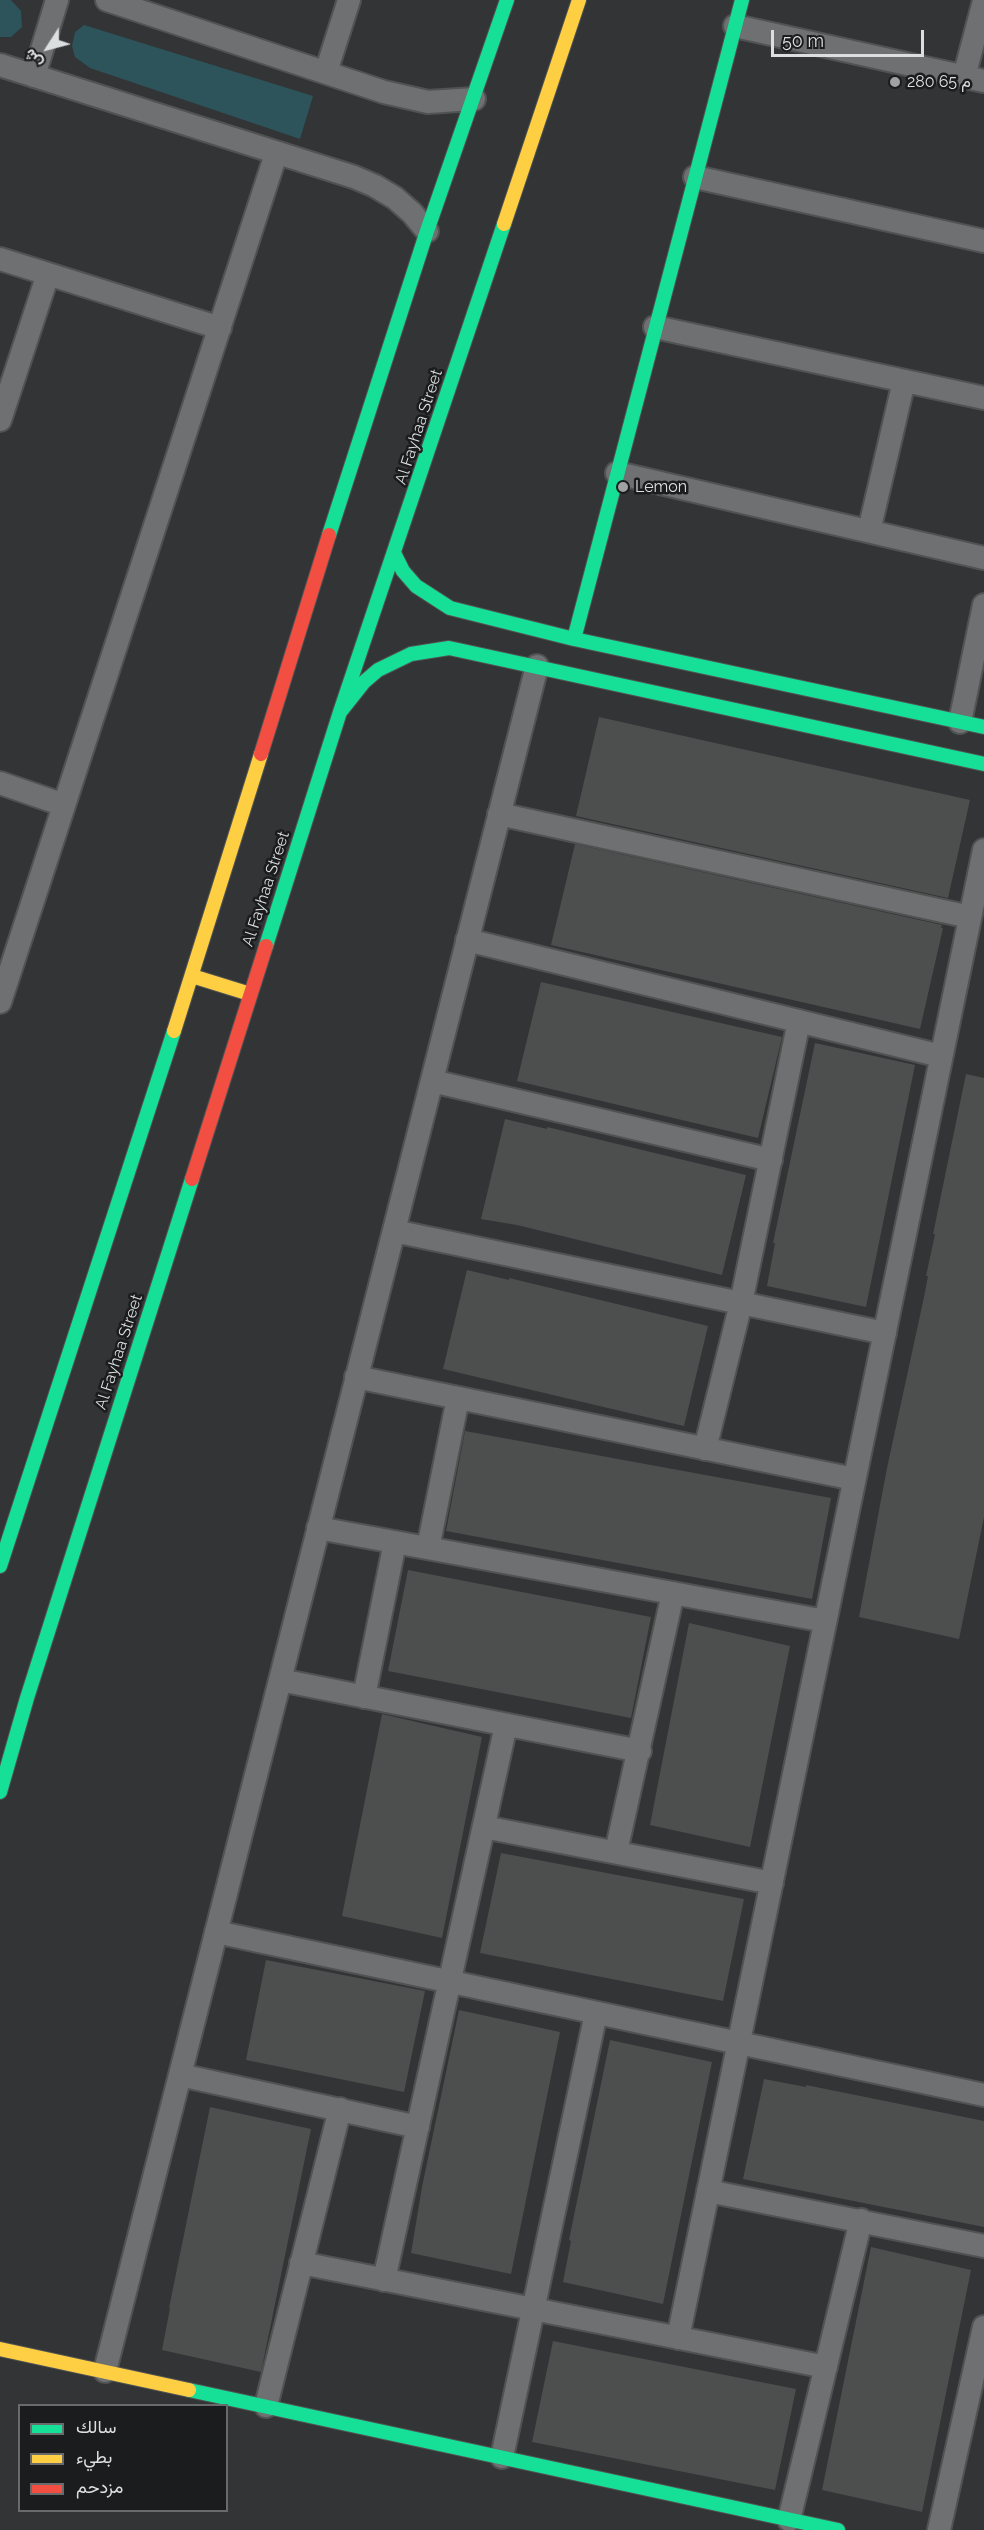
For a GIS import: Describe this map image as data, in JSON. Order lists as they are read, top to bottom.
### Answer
{
  "streets": {
    "main road": ["Al Fayhaa Street"]
  },
  "places": ["280 م 65", "Lemon"],
  "legend": ["سالك", "بطيء", "مزدحم"],
  "scale_bar": "50 m",
  "north": "bottom left"
}
